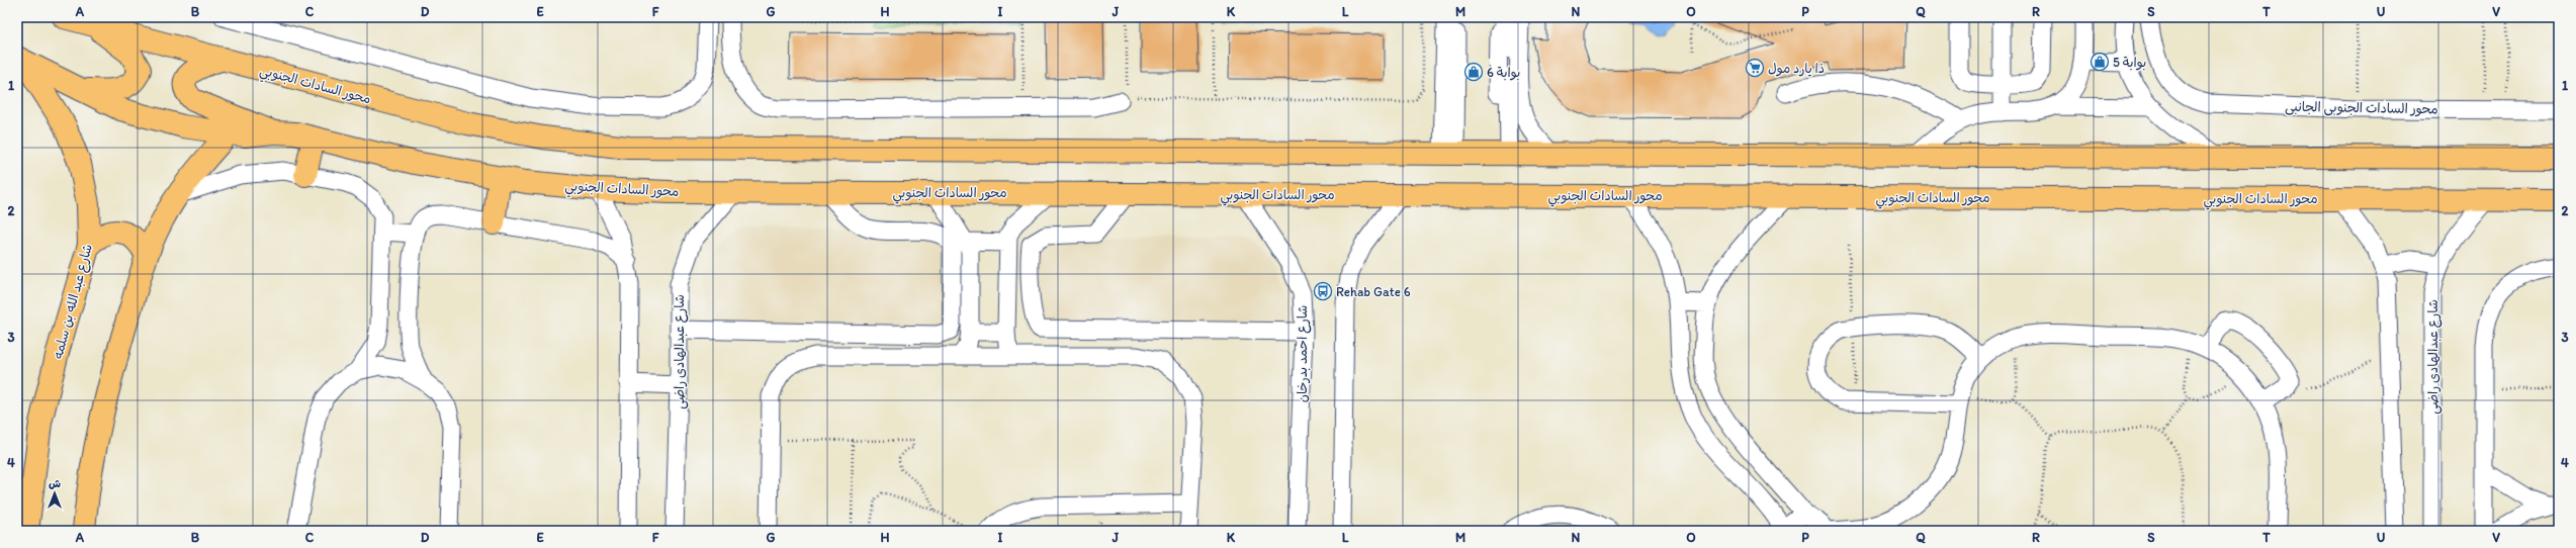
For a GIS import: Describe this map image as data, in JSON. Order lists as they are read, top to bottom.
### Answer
{
  "streets": {
    "main road": ["محور السادات الجنوبي", "شارع عبد الله بن سلمه"],
    "street": ["محور السادات الجنوبى الجانبى", "شارع عبدالهادى راضى", "شارع احمد بدرخان"]
  },
  "crossings": [
    ["محور السادات الجنوبي", "شارع عبد الله بن سلمه"],
    ["محور السادات الجنوبي", "شارع عبدالهادى راضى"],
    ["محور السادات الجنوبي", "شارع احمد بدرخان"]
  ],
  "places": {
    "shop": ["بوابة 5", "بوابة 6"],
    "supermarket": ["ذا يارد مول"],
    "bus stop": ["Rehab Gate 6"]
  },
  "north": "top",
  "grid": {
    "columns": [
      "A",
      "B",
      "C",
      "D",
      "E",
      "F",
      "G",
      "H",
      "I",
      "J",
      "K",
      "L",
      "M",
      "N",
      "O",
      "P",
      "Q",
      "R",
      "S",
      "T",
      "U",
      "V"
    ],
    "rows": [
      "1",
      "2",
      "3",
      "4"
    ]
  }
}
